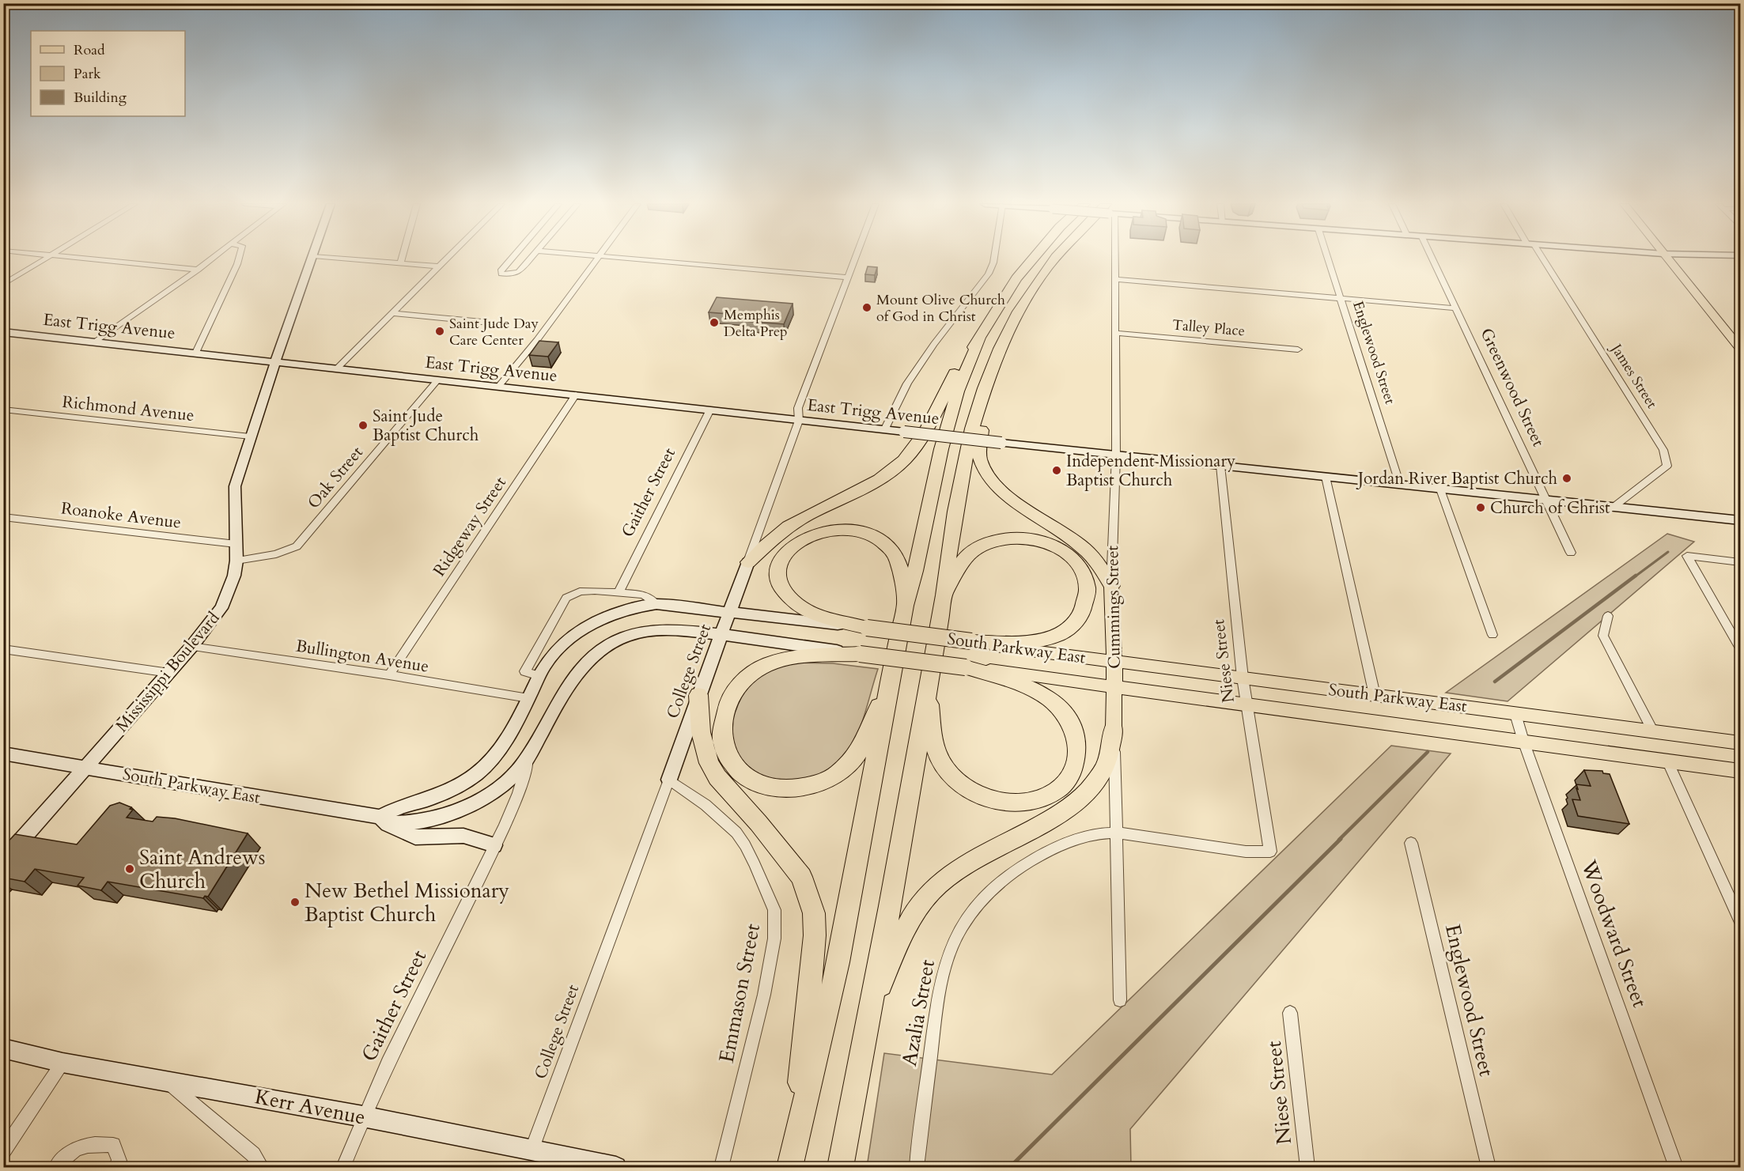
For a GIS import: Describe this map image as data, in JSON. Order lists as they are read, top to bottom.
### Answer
{
  "streets": {
    "main road": [
      "East Trigg Avenue",
      "Cummings Street",
      "South Parkway East",
      "College Street",
      "Mississippi Boulevard",
      "Kerr Avenue"
    ],
    "street": [
      "Talley Place",
      "Englewood Street",
      "James Street",
      "Greenwood Street",
      "Richmond Avenue",
      "Oak Street",
      "Gaither Street",
      "Roanoke Avenue",
      "Ridgeway Street",
      "Bullington Avenue",
      "Niese Street",
      "Woodward Street",
      "Emmason Street",
      "Azalia Street"
    ]
  },
  "crossings": [
    ["East Trigg Avenue", "Englewood Street"],
    ["East Trigg Avenue", "James Street"],
    ["East Trigg Avenue", "Greenwood Street"],
    ["East Trigg Avenue", "Oak Street"],
    ["East Trigg Avenue", "Gaither Street"],
    ["East Trigg Avenue", "Ridgeway Street"],
    ["East Trigg Avenue", "Cummings Street"],
    ["East Trigg Avenue", "Niese Street"],
    ["East Trigg Avenue", "College Street"],
    ["East Trigg Avenue", "Mississippi Boulevard"],
    ["Talley Place", "Cummings Street"],
    ["Richmond Avenue", "Mississippi Boulevard"],
    ["Oak Street", "Mississippi Boulevard"],
    ["Gaither Street", "South Parkway East"],
    ["Gaither Street", "Kerr Avenue"],
    ["Roanoke Avenue", "Mississippi Boulevard"],
    ["Ridgeway Street", "Bullington Avenue"],
    ["Cummings Street", "South Parkway East"],
    ["Cummings Street", "Azalia Street"],
    ["South Parkway East", "Bullington Avenue"],
    ["South Parkway East", "Niese Street"],
    ["South Parkway East", "College Street"],
    ["South Parkway East", "Mississippi Boulevard"],
    ["South Parkway East", "Woodward Street"],
    ["Bullington Avenue", "Mississippi Boulevard"],
    ["Niese Street", "Azalia Street"],
    ["College Street", "Emmason Street"],
    ["College Street", "Kerr Avenue"]
  ],
  "places": [
    "Mount Olive Church of God in Christ",
    "Memphis Delta Prep",
    "Saint Jude Day Care Center",
    "Saint Jude Baptist Church",
    "Independent Missionary Baptist Church",
    "Jordan River Baptist Church",
    "Church of Christ",
    "Saint Andrews Church",
    "New Bethel Missionary Baptist Church"
  ],
  "legend": ["Road", "Park", "Building"]
}
